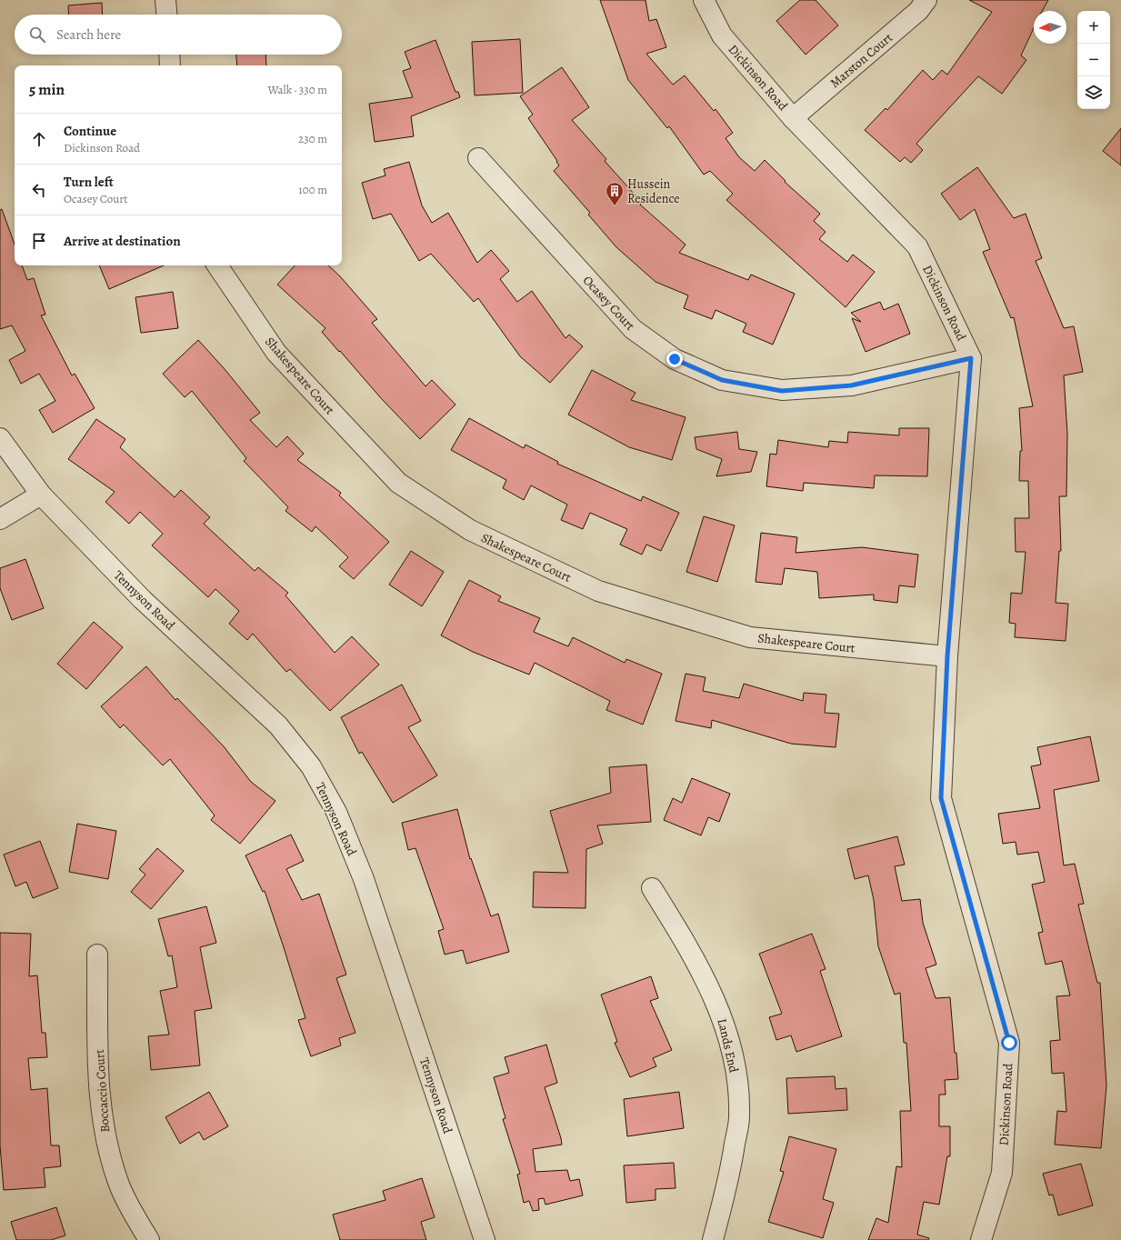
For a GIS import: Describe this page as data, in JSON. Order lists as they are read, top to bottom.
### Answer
{
  "streets": {
    "street": [
      "Marston Court",
      "Dickinson Road",
      "Ocasey Court",
      "Shakespeare Court",
      "Tennyson Road",
      "Lands End",
      "Boccaccio Court"
    ]
  },
  "crossings": [
    ["Marston Court", "Dickinson Road"],
    ["Dickinson Road", "Ocasey Court"],
    ["Dickinson Road", "Shakespeare Court"]
  ],
  "places": {
    "building": ["Hussein Residence"]
  },
  "north": "left",
  "page": {
    "map_buttons": ["+", "−"],
    "search": "Search here",
    "heading": ["5 min", "Walk · 330 m"],
    "list": [
      ["Continue", "Dickinson Road", "230 m"],
      ["Turn left", "Ocasey Court", "100 m"],
      "Arrive at destination"
    ]
  }
}
